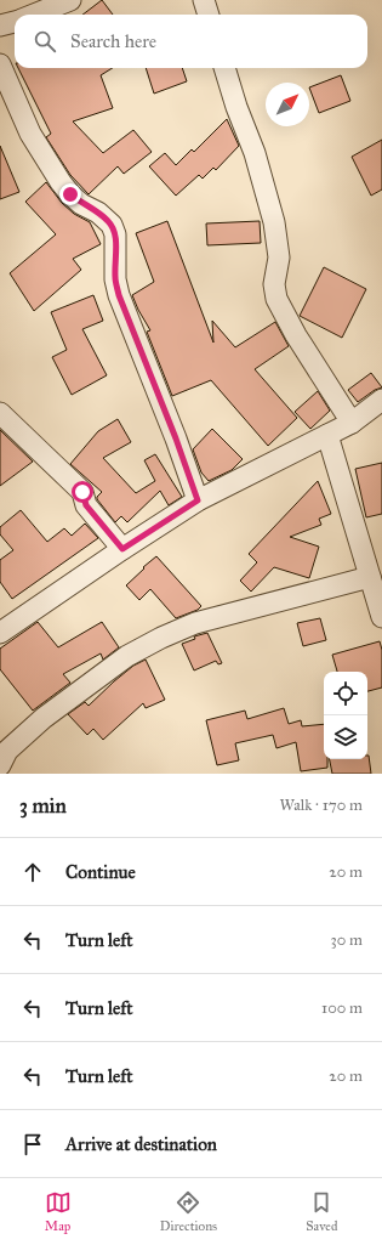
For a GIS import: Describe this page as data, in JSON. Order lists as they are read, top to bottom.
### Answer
{
  "north": "top right",
  "page": {
    "search": "Search here",
    "heading": ["3 min", "Walk · 170 m"],
    "list": [
      ["Continue", "20 m"],
      ["Turn left", "30 m"],
      ["Turn left", "100 m"],
      ["Turn left", "20 m"],
      "Arrive at destination"
    ],
    "nav": ["Map", "Directions", "Saved"]
  }
}
